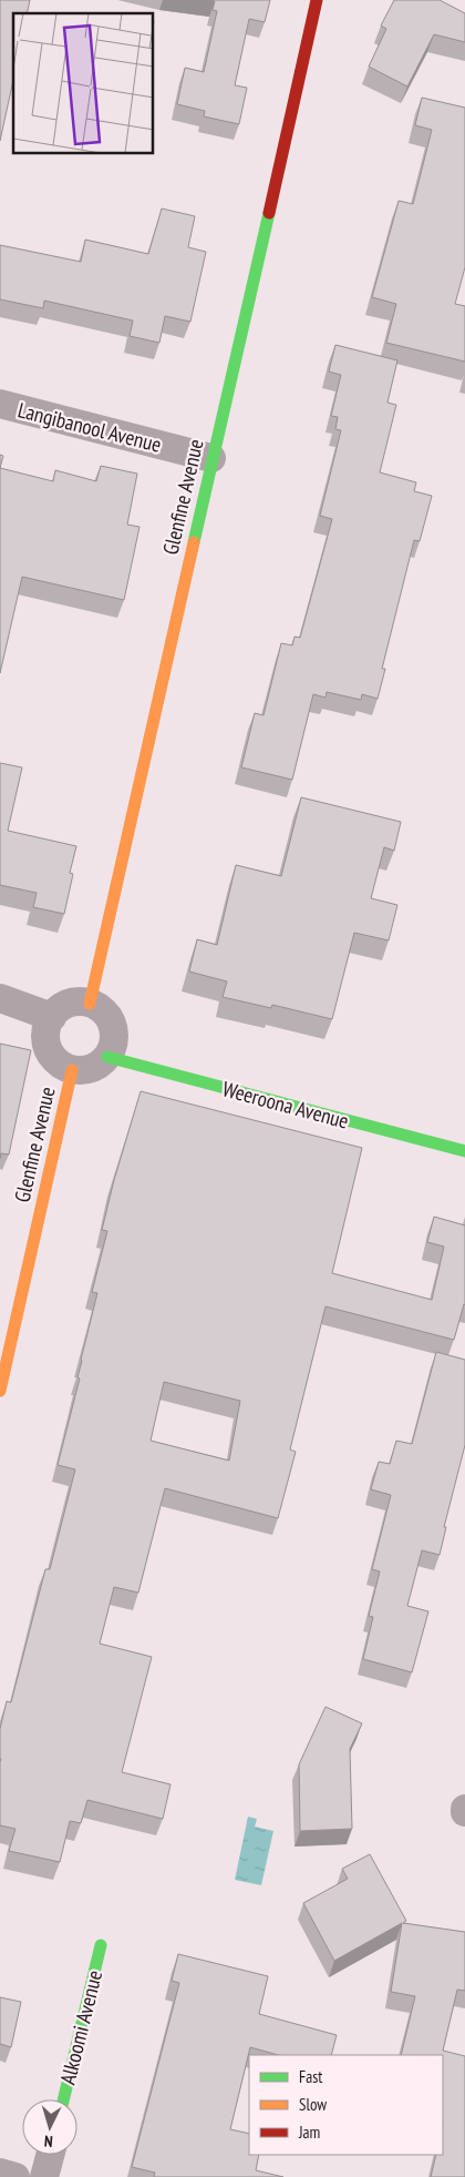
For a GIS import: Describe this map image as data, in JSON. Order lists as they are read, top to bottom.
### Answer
{
  "streets": {
    "street": [
      "Langibanool Avenue",
      "Glenfine Avenue",
      "Weeroona Avenue",
      "Alkoomi Avenue"
    ]
  },
  "crossings": [
    ["Langibanool Avenue", "Glenfine Avenue"],
    ["Glenfine Avenue", "Weeroona Avenue"]
  ],
  "legend": ["Fast", "Slow", "Jam"],
  "north": "bottom"
}
